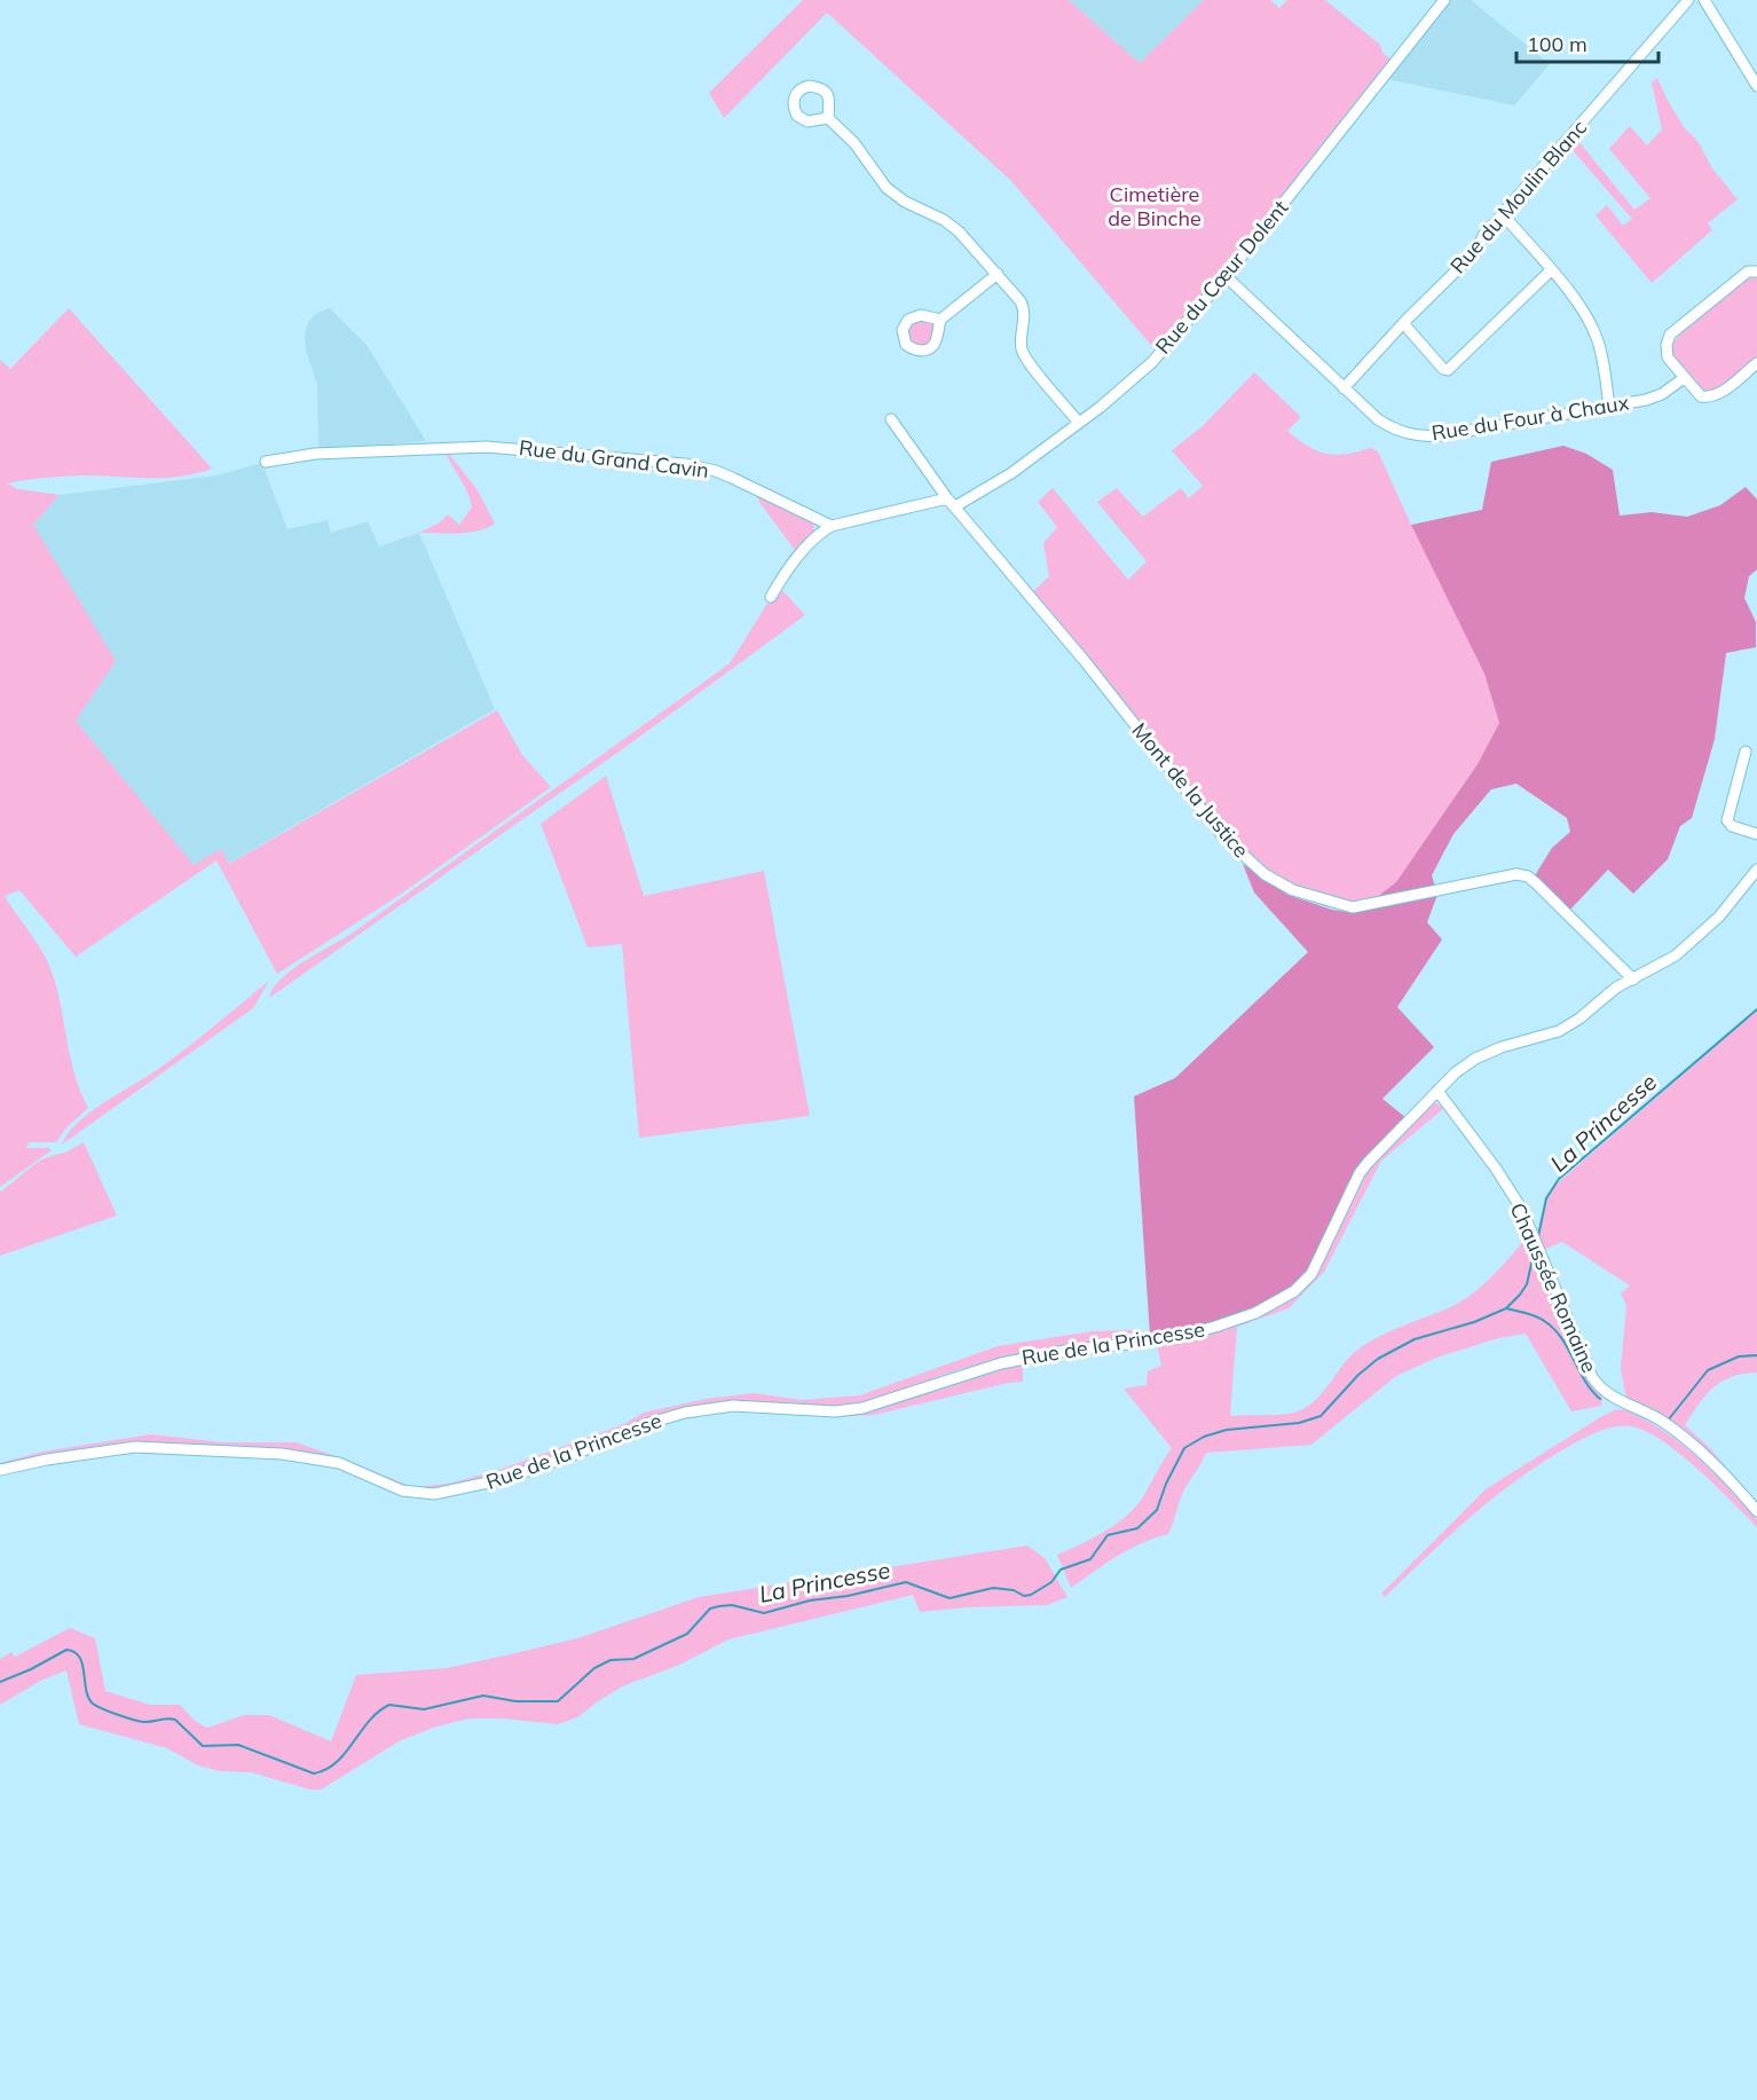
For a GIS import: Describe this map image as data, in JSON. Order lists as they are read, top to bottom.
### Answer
{
  "streets": {
    "street": [
      "Rue du Moulin Blanc",
      "Rue du Cœur Dolent",
      "Rue du Four à Chaux",
      "Rue du Grand Cavin",
      "Mont de la Justice",
      "Chaussée Romaine",
      "Rue de la Princesse"
    ]
  },
  "crossings": [
    ["Rue du Moulin Blanc", "Rue du Four à Chaux"],
    ["Rue du Cœur Dolent", "Rue du Four à Chaux"],
    ["Rue du Cœur Dolent", "Mont de la Justice"],
    ["Mont de la Justice", "Rue de la Princesse"],
    ["Chaussée Romaine", "Rue de la Princesse"]
  ],
  "water": ["La Princesse"],
  "parks": ["Cimetière de Binche"],
  "scale_bar": "100 m"
}
